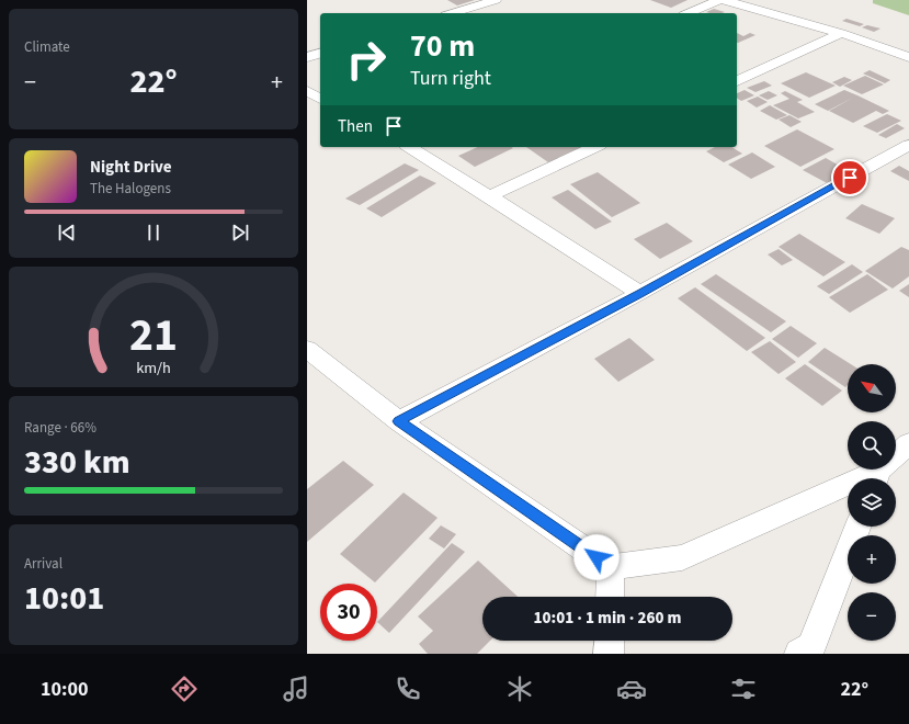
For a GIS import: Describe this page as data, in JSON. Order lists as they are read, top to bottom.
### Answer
{
  "north": "top left",
  "page": {
    "tile": [
      "Climate",
      ["Range · 66%", "330 km"],
      ["Arrival", "10:01"]
    ],
    "turn": ["70 m", "Turn right"],
    "heat": ["−", "22°", "+"],
    "then": "Then",
    "song": ["Night Drive", "The Halogens"],
    "map_buttons": ["+", "−"],
    "limit": "30",
    "trip": "10:01 · 1 min · 260 m",
    "tabs": ["10:00", "22°"],
    "gauge": ["21", "km/h"]
  }
}
